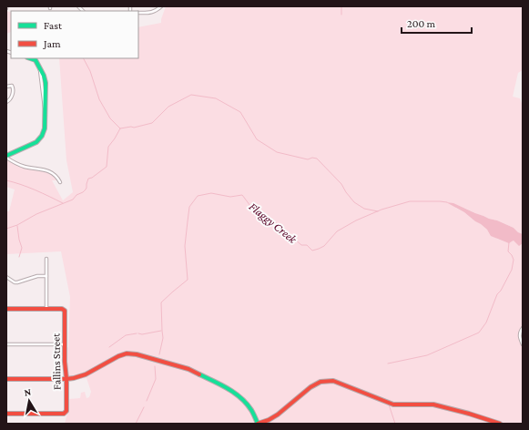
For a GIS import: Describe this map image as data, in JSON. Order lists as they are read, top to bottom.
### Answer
{
  "streets": {
    "street": ["Fallins Street"]
  },
  "water": ["Flaggy Creek"],
  "legend": ["Fast", "Jam"],
  "scale_bar": "200 m",
  "north": "top"
}
